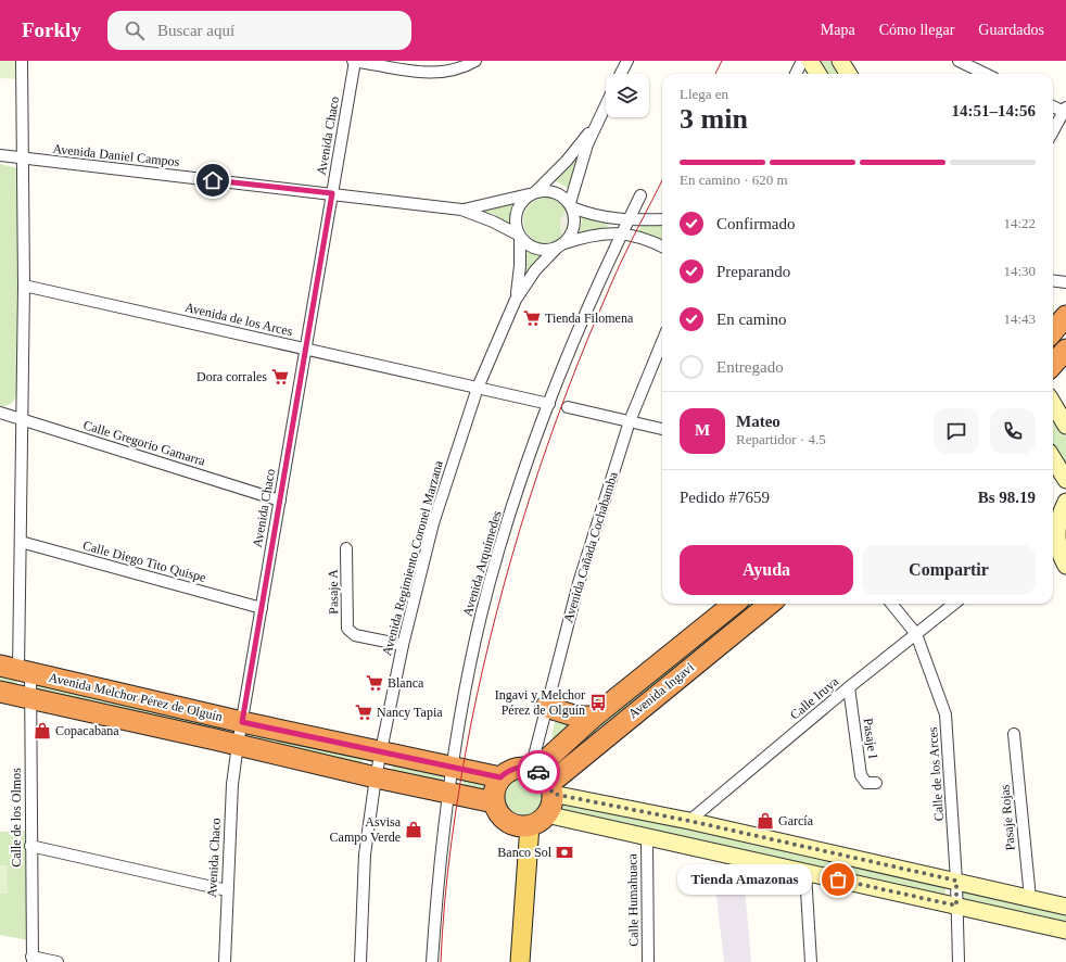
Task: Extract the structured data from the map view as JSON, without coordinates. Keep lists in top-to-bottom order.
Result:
{
  "streets": {
    "highway": ["Avenida Ingavi", "Avenida Melchor Pérez de Olguín"],
    "street": [
      "Avenida Chaco",
      "Avenida Daniel Campos",
      "Avenida de los Arces",
      "Calle Gregorio Gamarra",
      "Avenida Cañada Cochabamba",
      "Avenida Regimiento Coronel Marzana",
      "Calle Diego Tito Quispe",
      "Avenida Arquímedes",
      "Pasaje A",
      "Calle Iruya",
      "Pasaje I",
      "Calle de los Arces",
      "Calle de los Olmos",
      "Pasaje Rojas",
      "Calle Humahuaca"
    ]
  },
  "crossings": [
    ["Avenida Chaco", "Avenida Daniel Campos"],
    ["Avenida Chaco", "Avenida de los Arces"],
    ["Avenida Chaco", "Calle Gregorio Gamarra"],
    ["Avenida Chaco", "Calle Diego Tito Quispe"],
    ["Avenida Chaco", "Avenida Melchor Pérez de Olguín"],
    ["Avenida Daniel Campos", "Avenida Regimiento Coronel Marzana"],
    ["Avenida Daniel Campos", "Calle de los Olmos"],
    ["Avenida de los Arces", "Avenida Regimiento Coronel Marzana"],
    ["Avenida de los Arces", "Avenida Arquímedes"],
    ["Avenida de los Arces", "Calle de los Olmos"],
    ["Calle Gregorio Gamarra", "Calle de los Olmos"],
    ["Avenida Cañada Cochabamba", "Avenida Ingavi"],
    ["Avenida Cañada Cochabamba", "Avenida Melchor Pérez de Olguín"],
    ["Avenida Regimiento Coronel Marzana", "Pasaje A"],
    ["Avenida Regimiento Coronel Marzana", "Avenida Melchor Pérez de Olguín"],
    ["Calle Diego Tito Quispe", "Calle de los Olmos"],
    ["Avenida Arquímedes", "Avenida Melchor Pérez de Olguín"],
    ["Avenida Ingavi", "Avenida Melchor Pérez de Olguín"],
    ["Avenida Melchor Pérez de Olguín", "Calle de los Olmos"],
    ["Calle Iruya", "Pasaje I"],
    ["Calle Iruya", "Calle de los Arces"]
  ],
  "places": {
    "supermarket": [
      "Tienda Filomena",
      "Dora corrales",
      "Blanca",
      "Nancy Tapia"
    ],
    "bus stop": ["Ingavi y Melchor Pérez de Olguín"],
    "shop": ["Copacabana", "García", "Asvisa Campo Verde"],
    "bank": ["Banco Sol"],
    "other": ["Tienda Amazonas"]
  },
  "page": {
    "header": "Forkly",
    "search": "Buscar aquí",
    "nav": ["Mapa", "Cómo llegar", "Guardados"],
    "heading": ["3 min", "Llega en", "14:51–14:56"],
    "panel": [
      "Mateo",
      "Repartidor · 4.5",
      "Pedido #7659",
      "Bs 98.19"
    ],
    "bar": "En camino · 620 m",
    "list": [
      ["Confirmado", "14:22"],
      ["Preparando", "14:30"],
      ["En camino", "14:43"],
      "Entregado"
    ],
    "round": "M",
    "buttons": ["Ayuda", "Compartir"],
    "bubble": "Tienda Amazonas"
  }
}
